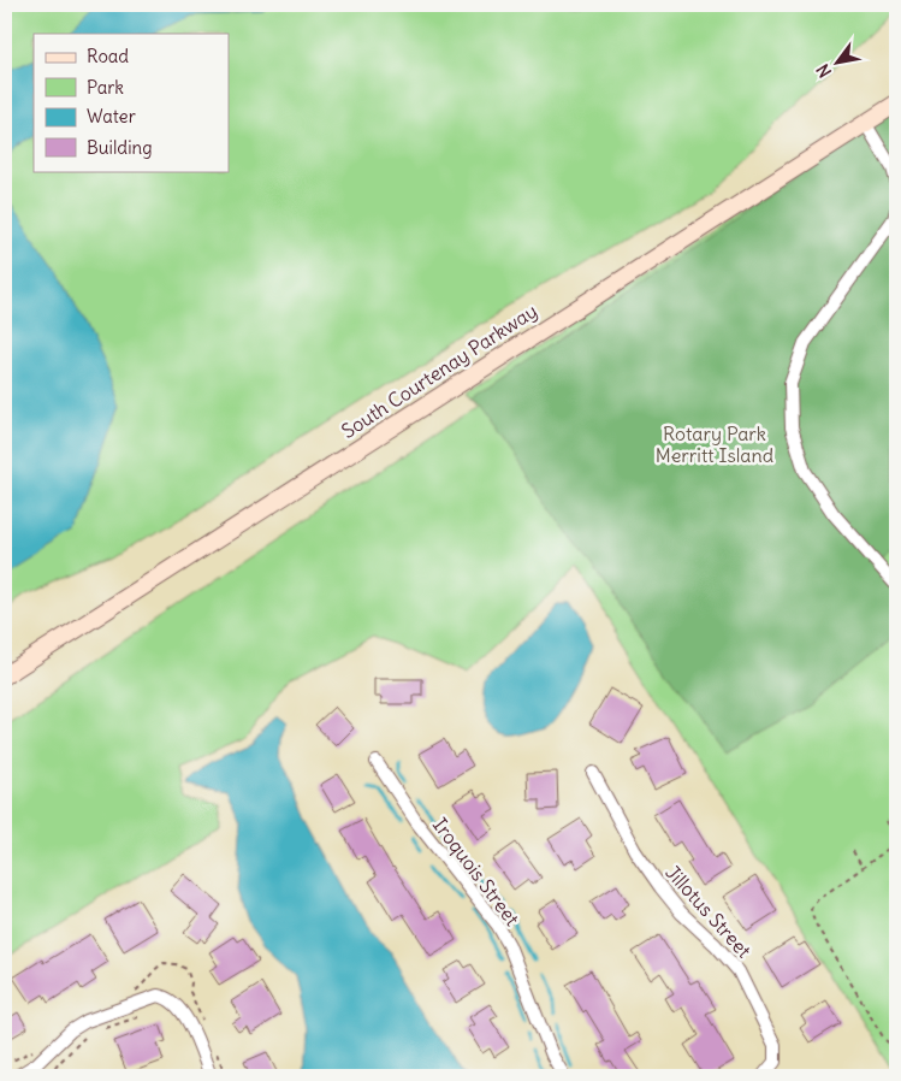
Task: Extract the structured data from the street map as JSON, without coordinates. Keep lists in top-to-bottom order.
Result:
{
  "streets": {
    "main road": ["South Courtenay Parkway"],
    "street": ["Iroquois Street", "Jillotus Street"]
  },
  "parks": ["Rotary Park Merritt Island"],
  "legend": [
    "Road",
    "Park",
    "Water",
    "Building"
  ],
  "north": "bottom left"
}
